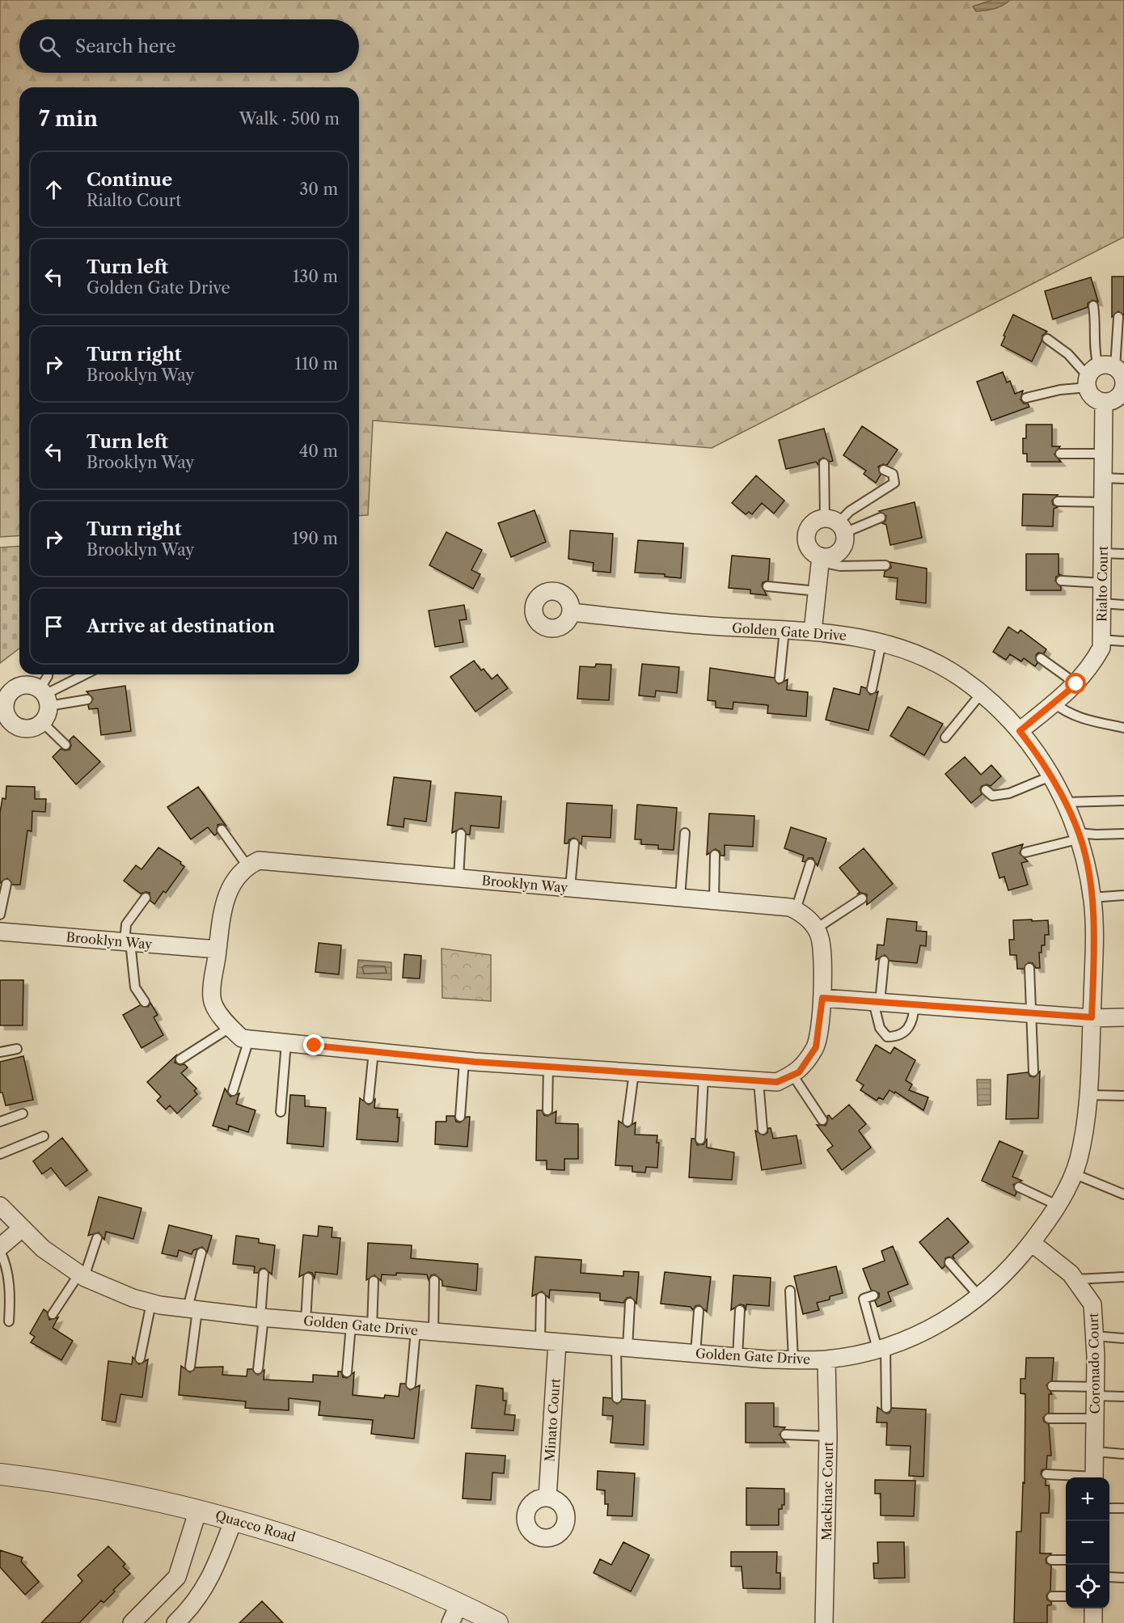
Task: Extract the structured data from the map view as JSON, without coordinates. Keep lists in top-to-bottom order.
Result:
{
  "streets": {
    "street": [
      "Rialto Court",
      "Golden Gate Drive",
      "Brooklyn Way",
      "Coronado Court",
      "Minato Court",
      "Mackinac Court",
      "Quacco Road"
    ]
  },
  "crossings": [
    ["Rialto Court", "Golden Gate Drive"],
    ["Golden Gate Drive", "Coronado Court"],
    ["Golden Gate Drive", "Minato Court"],
    ["Golden Gate Drive", "Mackinac Court"]
  ],
  "page": {
    "search": "Search here",
    "heading": ["7 min", "Walk · 500 m"],
    "list": [
      ["Continue", "Rialto Court", "30 m"],
      ["Turn left", "Golden Gate Drive", "130 m"],
      ["Turn right", "Brooklyn Way", "110 m"],
      ["Turn left", "Brooklyn Way", "40 m"],
      ["Turn right", "Brooklyn Way", "190 m"],
      "Arrive at destination"
    ],
    "map_buttons": ["+", "−"]
  }
}
